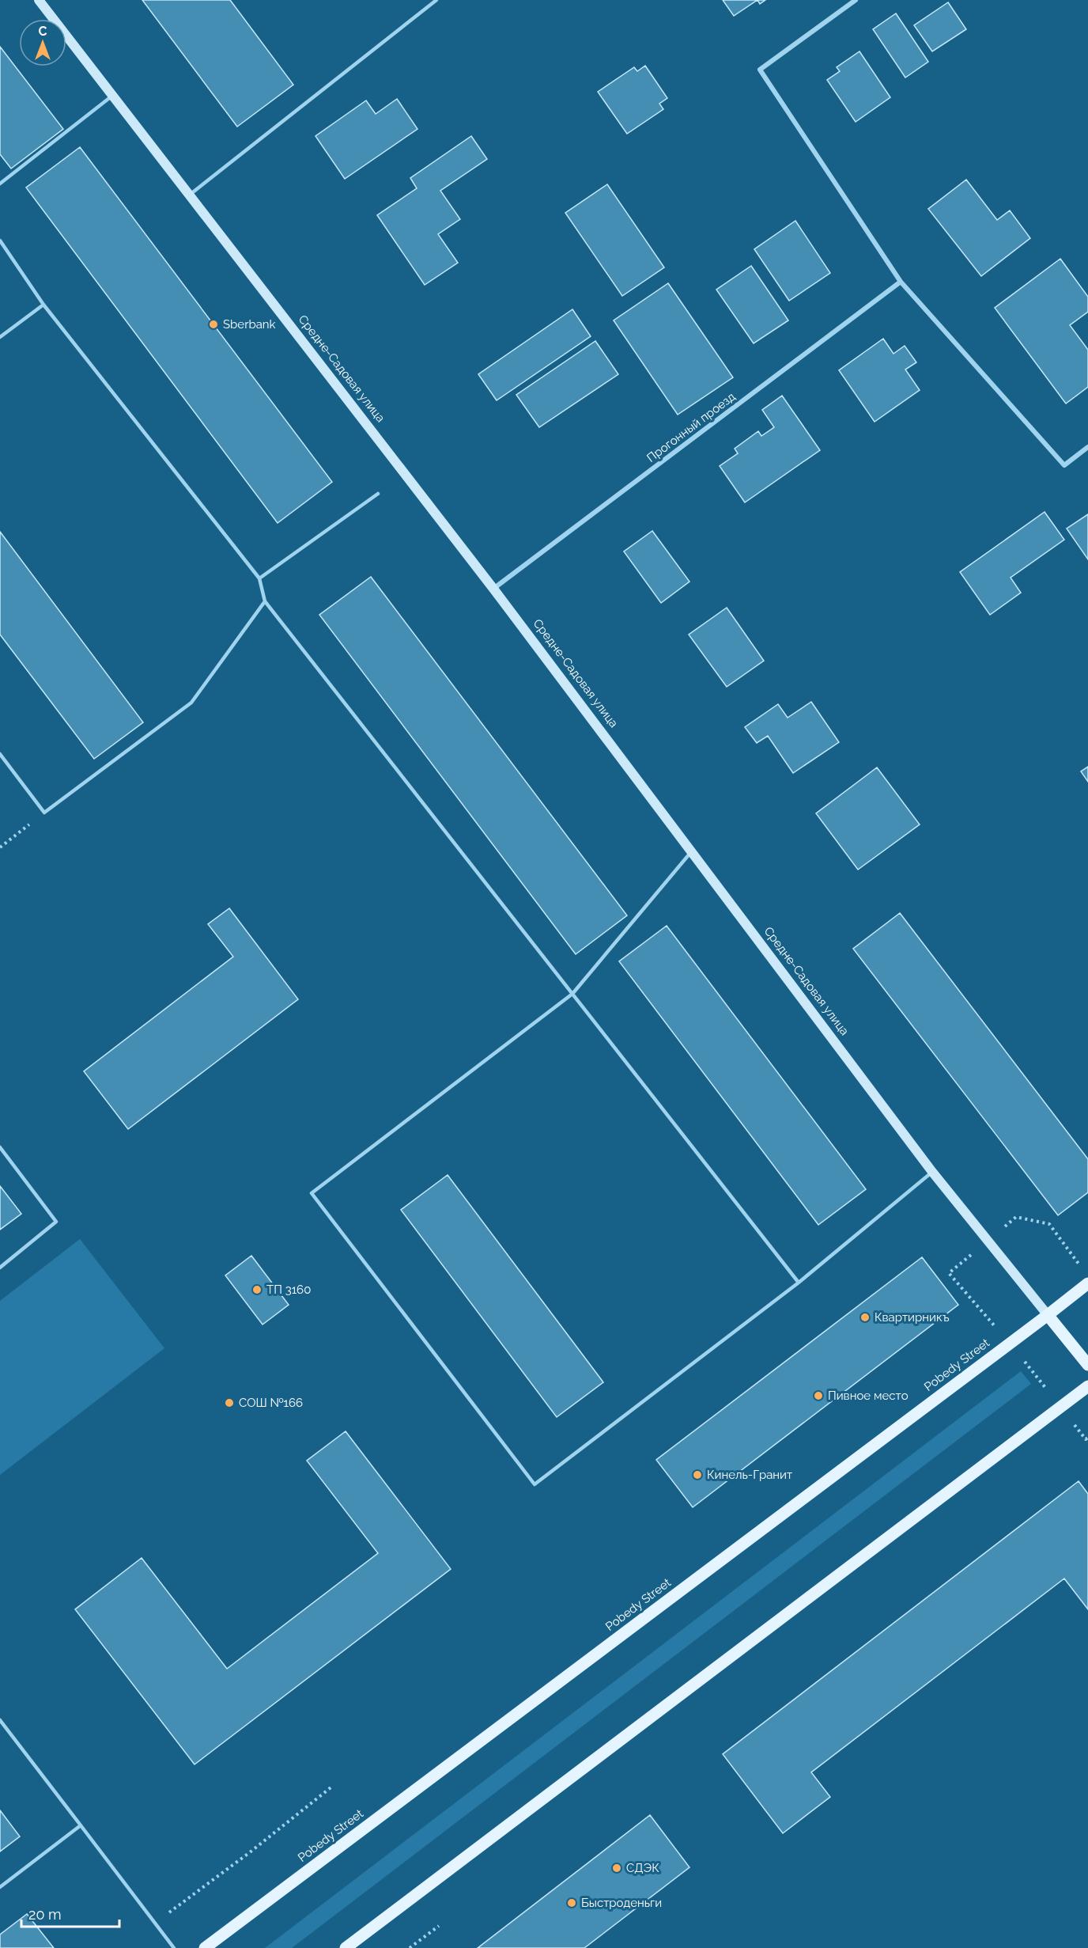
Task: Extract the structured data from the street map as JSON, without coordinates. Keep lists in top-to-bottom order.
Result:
{
  "streets": {
    "main road": ["Средне-Садовая улица", "Pobedy Street"],
    "street": ["Прогонный проезд"]
  },
  "crossings": [
    ["Средне-Садовая улица", "Прогонный проезд"],
    ["Средне-Садовая улица", "Pobedy Street"]
  ],
  "places": [
    "Sberbank",
    "ТП 3160",
    "Квартирникъ",
    "Пивное место",
    "СОШ №166",
    "Кинель-Гранит",
    "СДЭК",
    "Быстроденьги"
  ],
  "scale_bar": "20 m",
  "north": "top"
}
